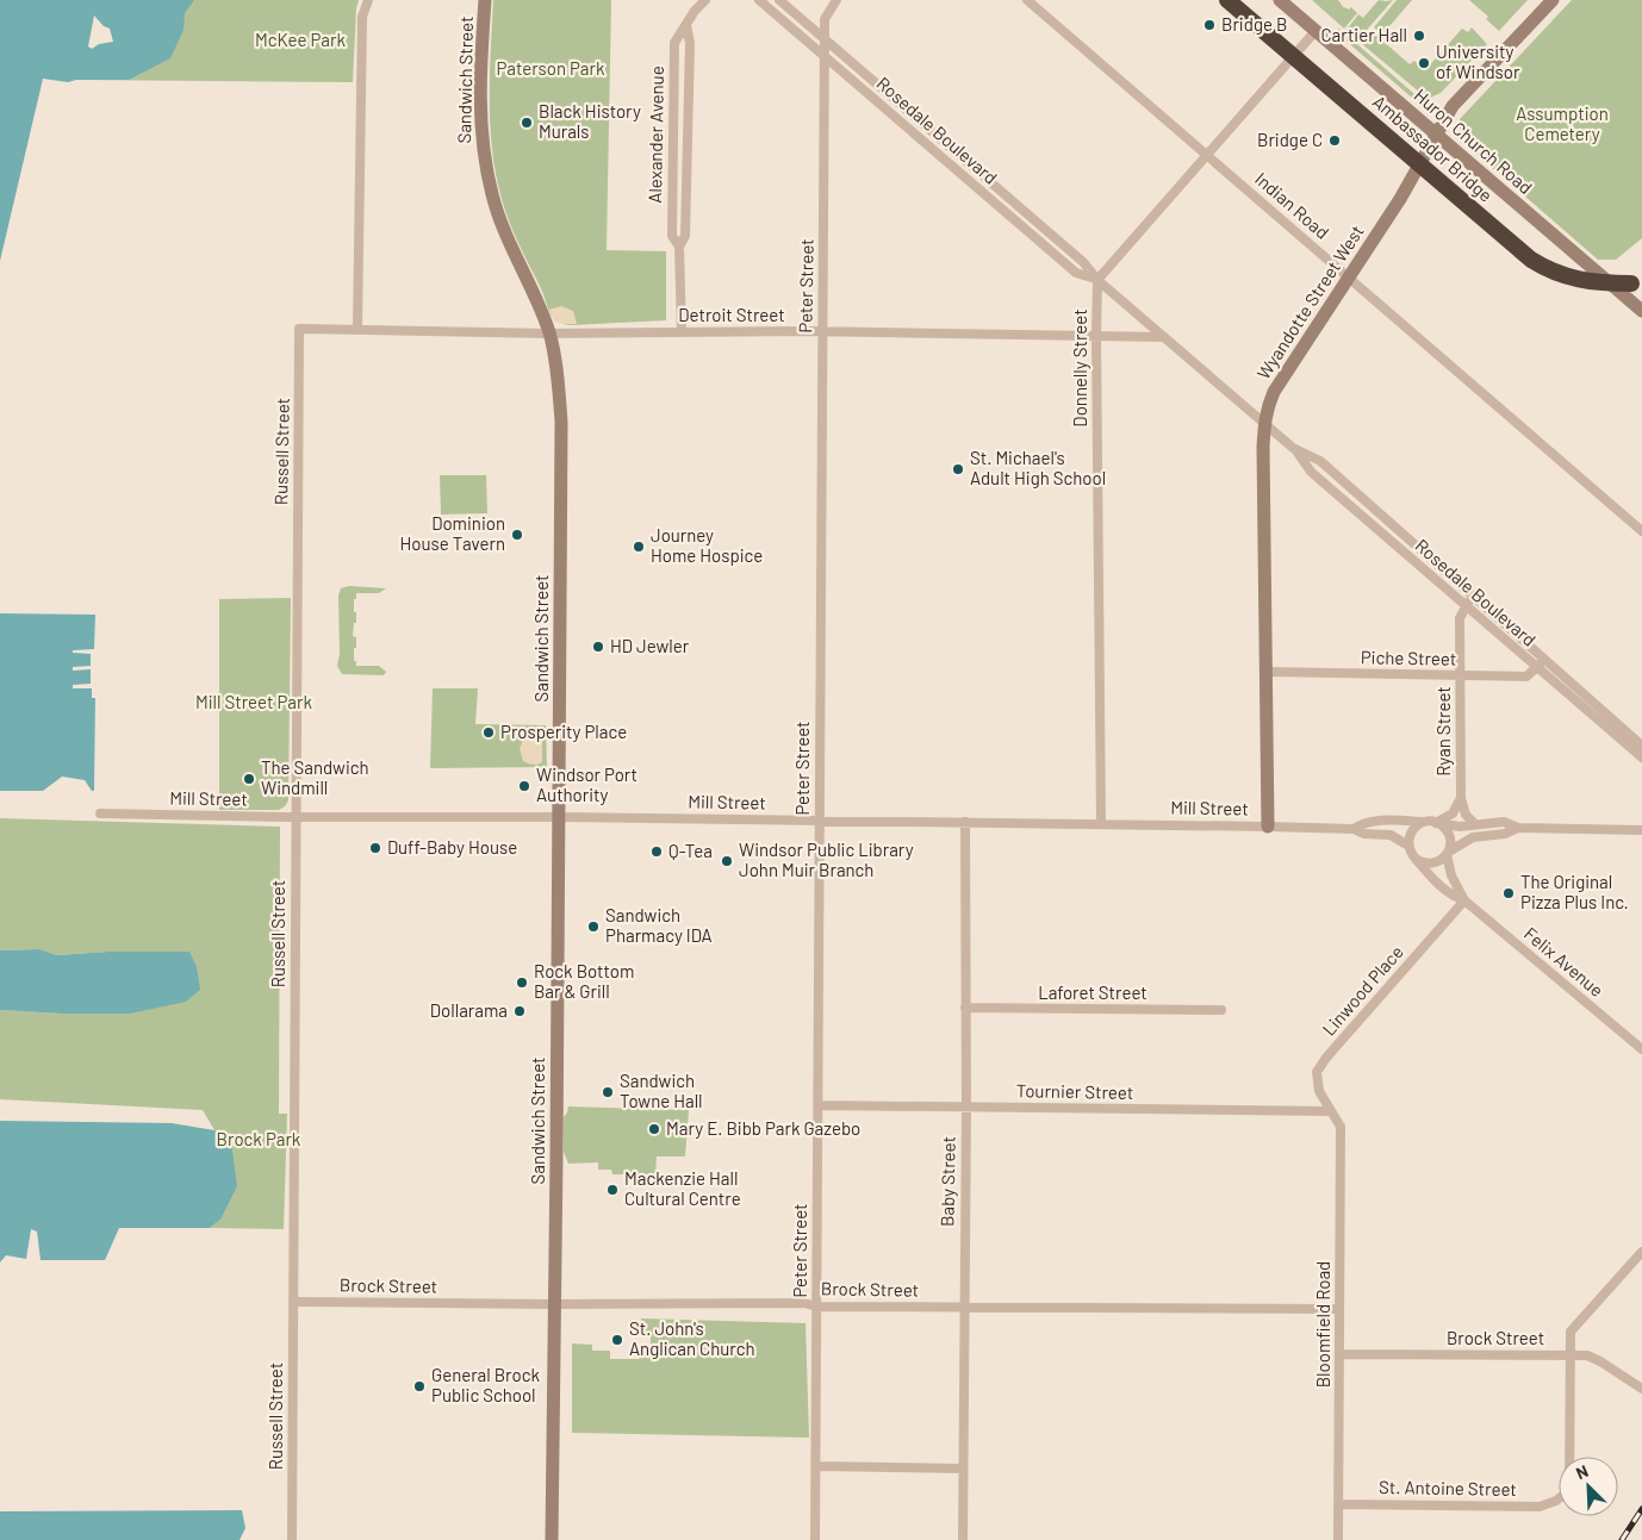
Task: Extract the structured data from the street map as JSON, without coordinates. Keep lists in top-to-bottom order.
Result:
{
  "streets": {
    "highway": ["Ambassador Bridge"],
    "main road": ["Sandwich Street", "Huron Church Road", "Wyandotte Street West"],
    "street": [
      "Rosedale Boulevard",
      "Alexander Avenue",
      "Indian Road",
      "Peter Street",
      "Detroit Street",
      "Donnelly Street",
      "Russell Street",
      "Piche Street",
      "Ryan Street",
      "Mill Street",
      "Felix Avenue",
      "Linwood Place",
      "Laforet Street",
      "Tournier Street",
      "Baby Street",
      "Brock Street",
      "Bloomfield Road",
      "St. Antoine Street"
    ]
  },
  "crossings": [
    ["Sandwich Street", "Detroit Street"],
    ["Sandwich Street", "Mill Street"],
    ["Sandwich Street", "Brock Street"],
    ["Rosedale Boulevard", "Peter Street"],
    ["Rosedale Boulevard", "Wyandotte Street West"],
    ["Rosedale Boulevard", "Detroit Street"],
    ["Rosedale Boulevard", "Donnelly Street"],
    ["Rosedale Boulevard", "Piche Street"],
    ["Rosedale Boulevard", "Ryan Street"],
    ["Alexander Avenue", "Detroit Street"],
    ["Huron Church Road", "Wyandotte Street West"],
    ["Indian Road", "Wyandotte Street West"],
    ["Peter Street", "Detroit Street"],
    ["Peter Street", "Mill Street"],
    ["Peter Street", "Tournier Street"],
    ["Peter Street", "Brock Street"],
    ["Wyandotte Street West", "Piche Street"],
    ["Wyandotte Street West", "Mill Street"],
    ["Detroit Street", "Donnelly Street"],
    ["Detroit Street", "Russell Street"],
    ["Donnelly Street", "Mill Street"],
    ["Russell Street", "Mill Street"],
    ["Russell Street", "Brock Street"],
    ["Piche Street", "Ryan Street"],
    ["Ryan Street", "Mill Street"],
    ["Ryan Street", "Felix Avenue"],
    ["Mill Street", "Felix Avenue"],
    ["Mill Street", "Baby Street"],
    ["Felix Avenue", "Linwood Place"],
    ["Linwood Place", "Tournier Street"],
    ["Linwood Place", "Bloomfield Road"],
    ["Laforet Street", "Baby Street"],
    ["Tournier Street", "Baby Street"],
    ["Tournier Street", "Bloomfield Road"],
    ["Baby Street", "Brock Street"],
    ["Brock Street", "Bloomfield Road"],
    ["Brock Street", "St. Antoine Street"],
    ["Bloomfield Road", "St. Antoine Street"]
  ],
  "parks": [
    "McKee Park",
    "Paterson Park",
    "Assumption Cemetery",
    "Mill Street Park",
    "Brock Park"
  ],
  "places": [
    "Bridge B",
    "Cartier Hall",
    "University of Windsor",
    "Black History Murals",
    "Bridge C",
    "St. Michael's Adult High School",
    "Dominion House Tavern",
    "Journey Home Hospice",
    "HD Jewler",
    "Prosperity Place",
    "The Sandwich Windmill",
    "Windsor Port Authority",
    "Duff-Baby House",
    "Q-Tea",
    "Windsor Public Library John Muir Branch",
    "The Original Pizza Plus Inc.",
    "Sandwich Pharmacy IDA",
    "Rock Bottom Bar & Grill",
    "Dollarama",
    "Sandwich Towne Hall",
    "Mary E. Bibb Park Gazebo",
    "Mackenzie Hall Cultural Centre",
    "St. John's Anglican Church",
    "General Brock Public School"
  ],
  "north": "top left"
}
